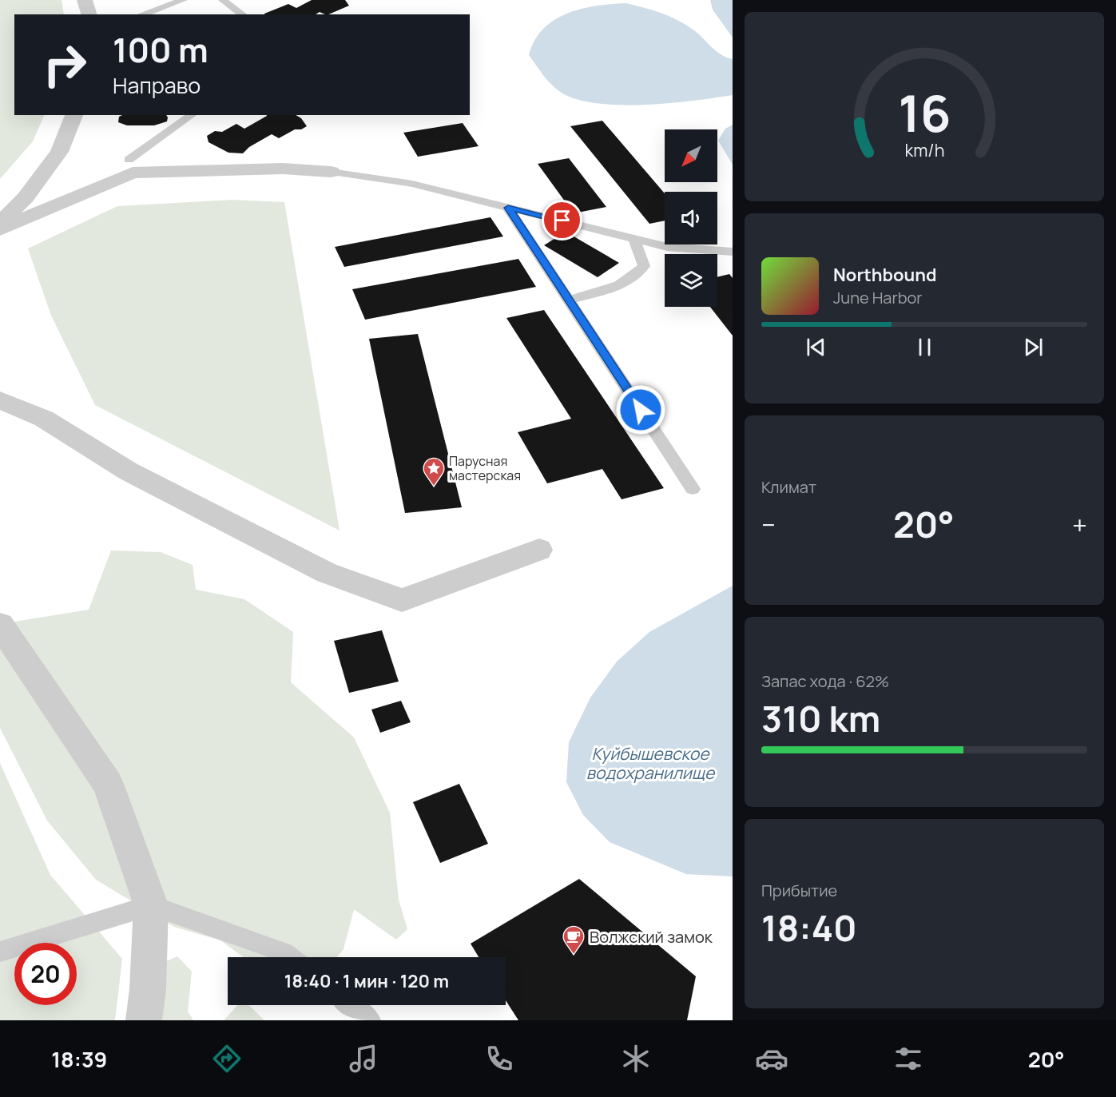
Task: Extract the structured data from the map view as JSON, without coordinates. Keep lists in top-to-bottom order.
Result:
{
  "water": ["Куйбышевское водохранилище"],
  "places": {
    "place": ["Парусная мастерская"],
    "cafe": ["Волжский замок"]
  },
  "north": "bottom left",
  "page": {
    "turn": ["100 m", "Направо"],
    "song": ["Northbound", "June Harbor"],
    "tile": [
      "Климат",
      ["Запас хода · 62%", "310 km"],
      ["Прибытие", "18:40"]
    ],
    "heat": ["−", "20°", "+"],
    "limit": "20",
    "trip": "18:40 · 1 мин · 120 m",
    "tabs": ["18:39", "20°"],
    "gauge": ["16", "km/h"]
  }
}
